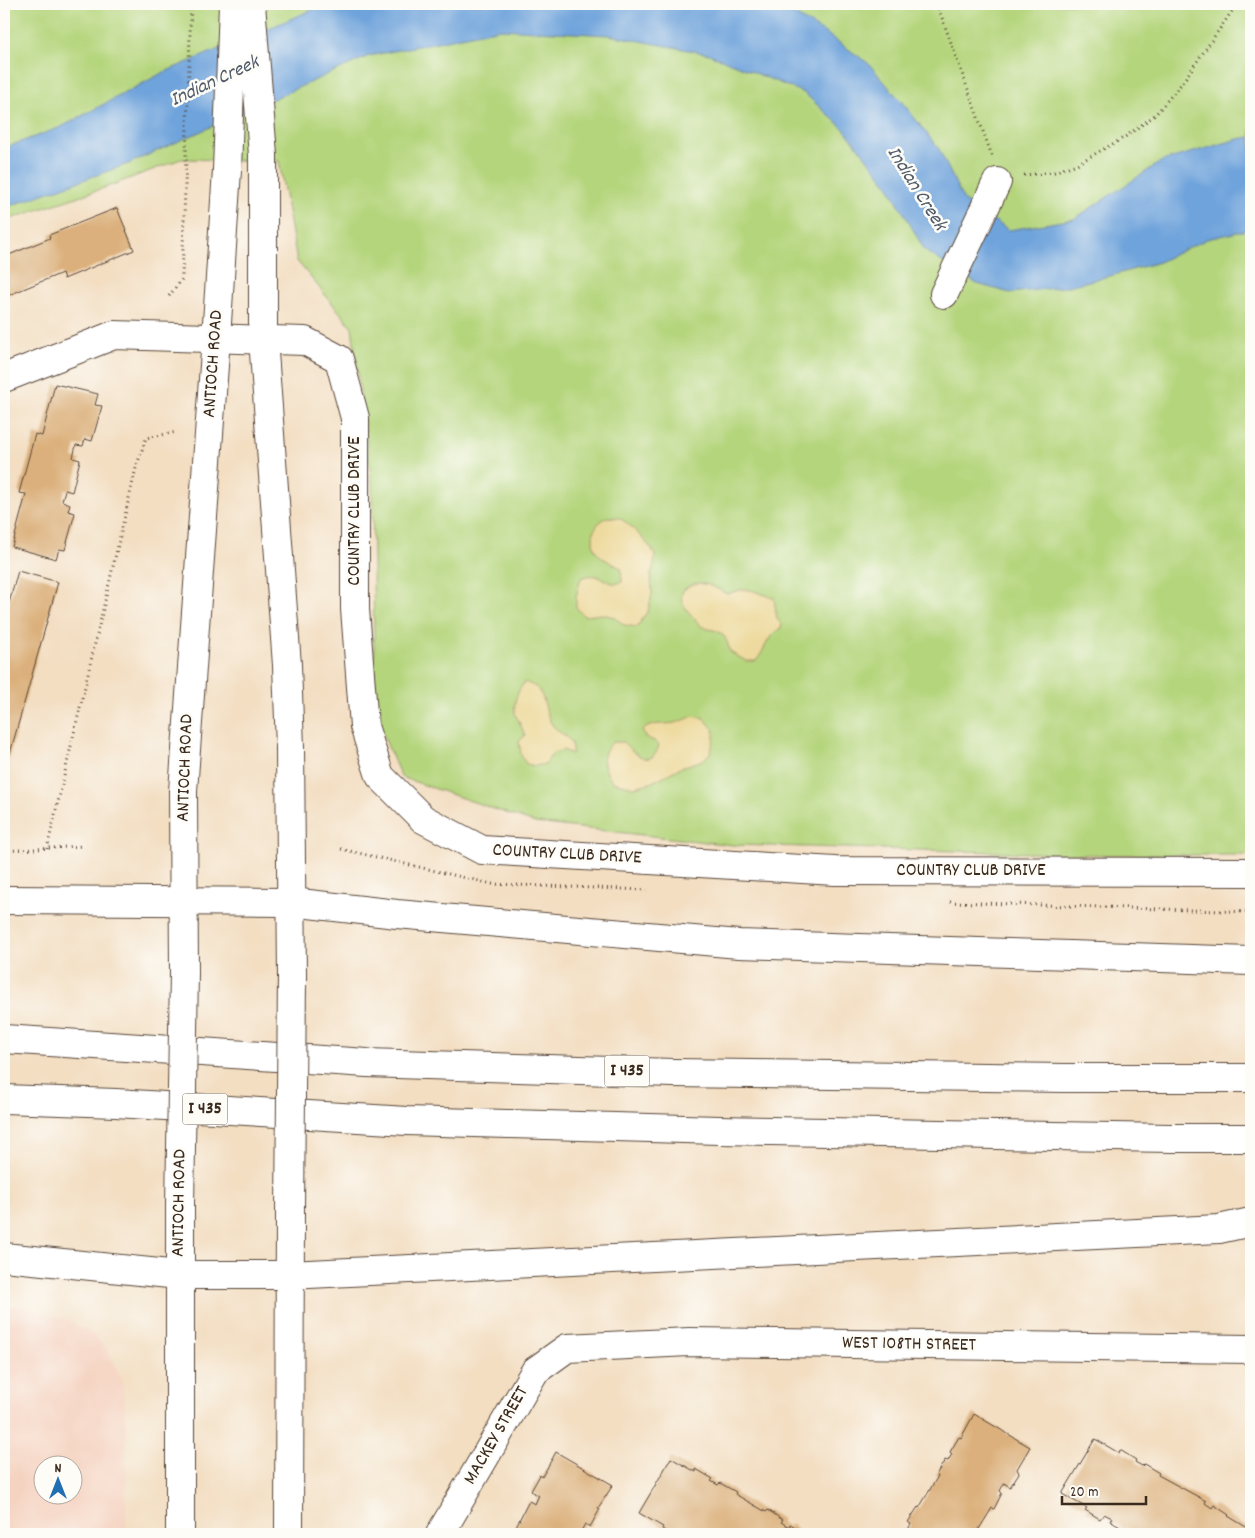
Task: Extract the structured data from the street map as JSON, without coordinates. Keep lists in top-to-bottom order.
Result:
{
  "streets": {
    "main road": [
      "ANTIOCH ROAD",
      "COUNTRY CLUB DRIVE",
      "I 435",
      "WEST 108TH STREET",
      "MACKEY STREET"
    ]
  },
  "crossings": [
    ["ANTIOCH ROAD", "COUNTRY CLUB DRIVE"],
    ["WEST 108TH STREET", "MACKEY STREET"]
  ],
  "water": ["Indian Creek"],
  "scale_bar": "20 m",
  "north": "top"
}
